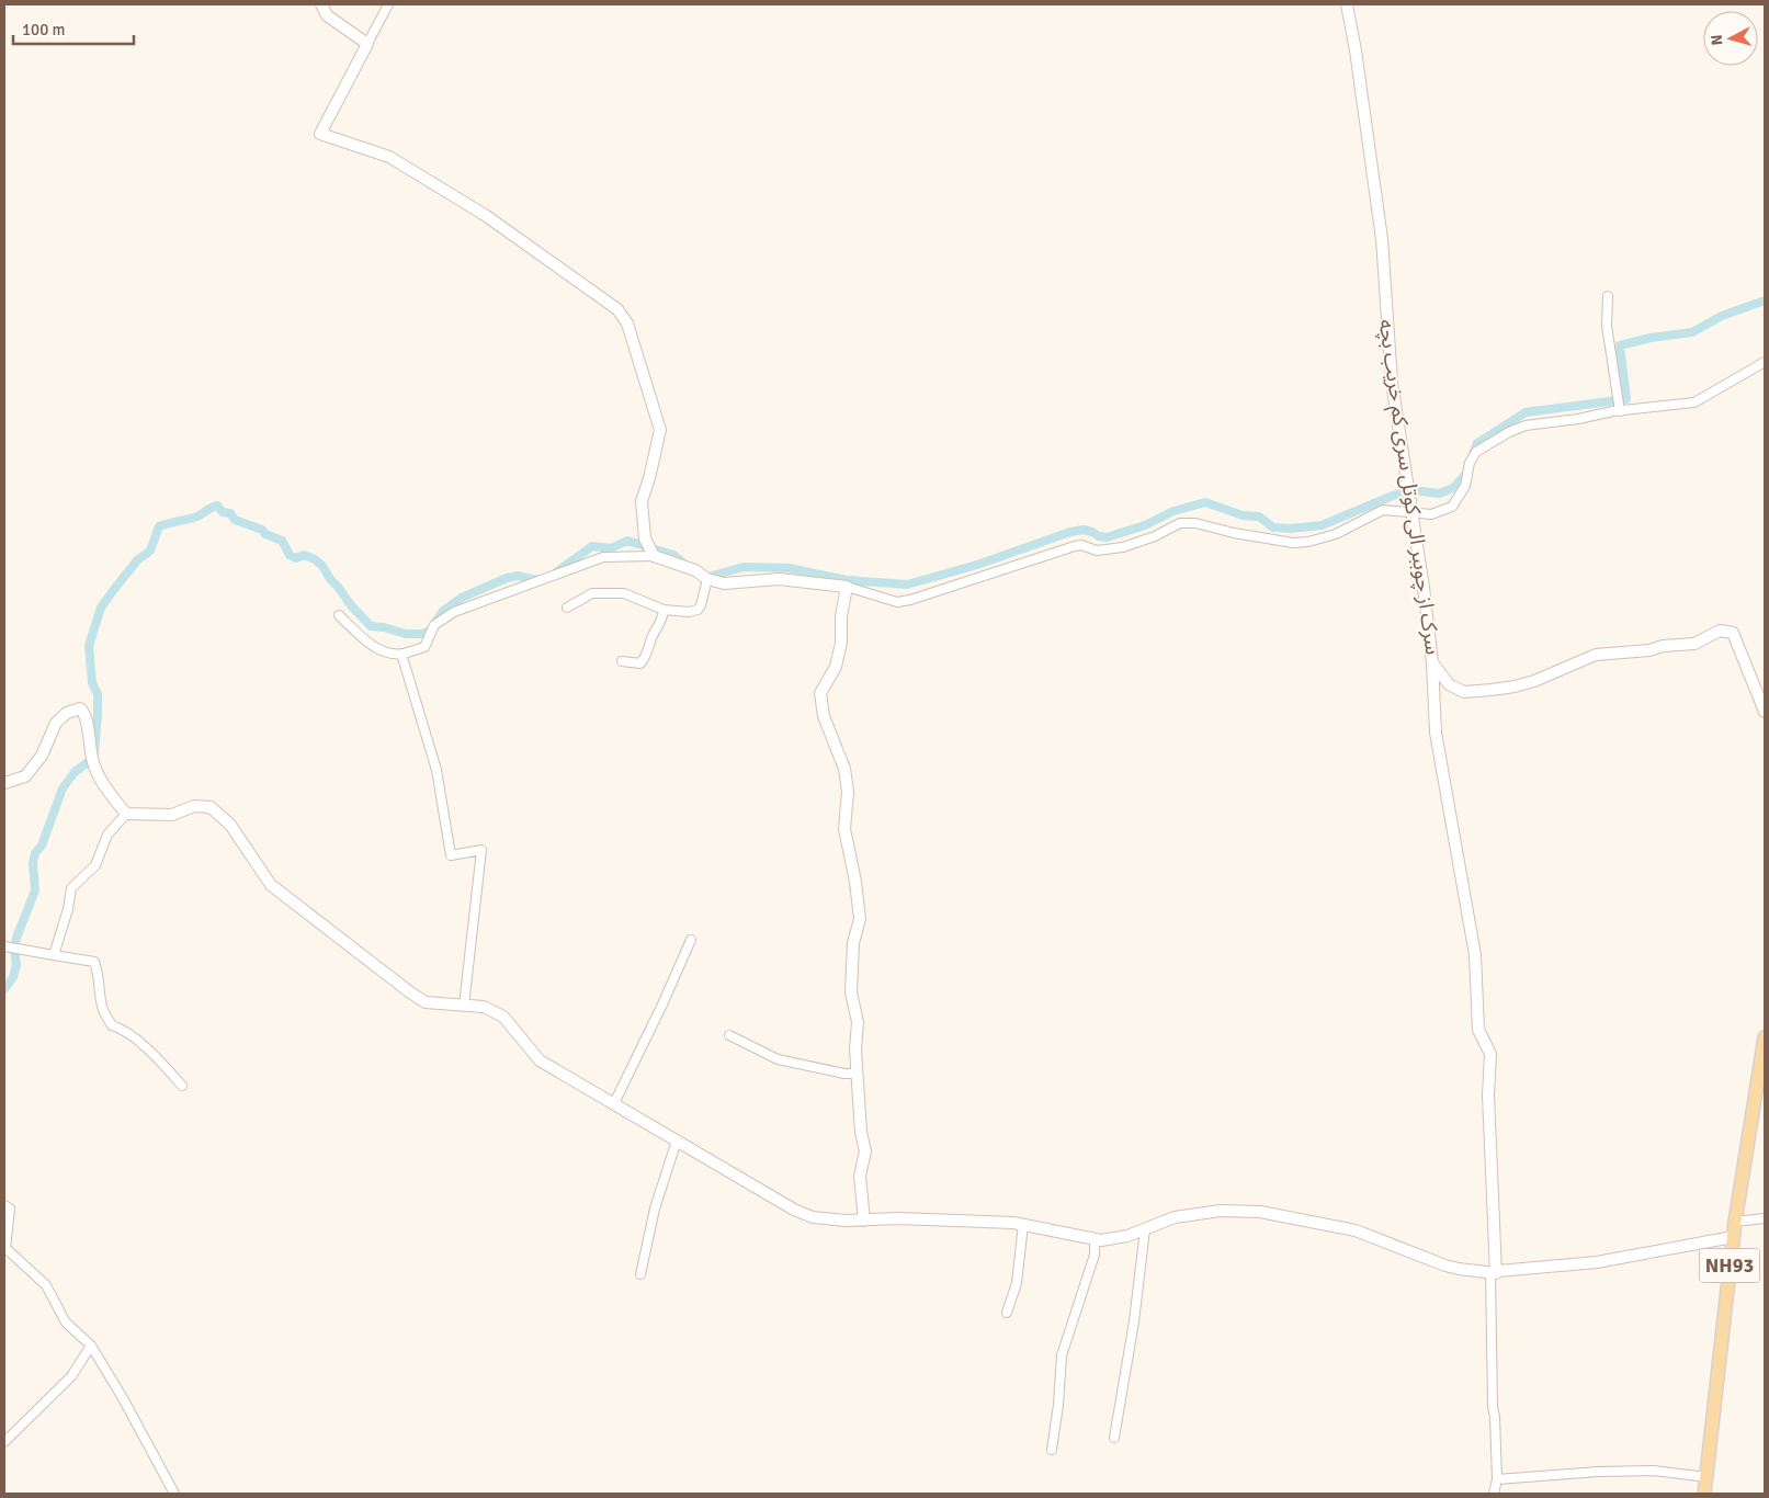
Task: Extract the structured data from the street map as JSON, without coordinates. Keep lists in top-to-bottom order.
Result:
{
  "streets": {
    "main road": ["NH93"],
    "street": ["سرک از چوببر الی کوتل سری کم خریب بچه"]
  },
  "scale_bar": "100 m",
  "north": "left"
}
